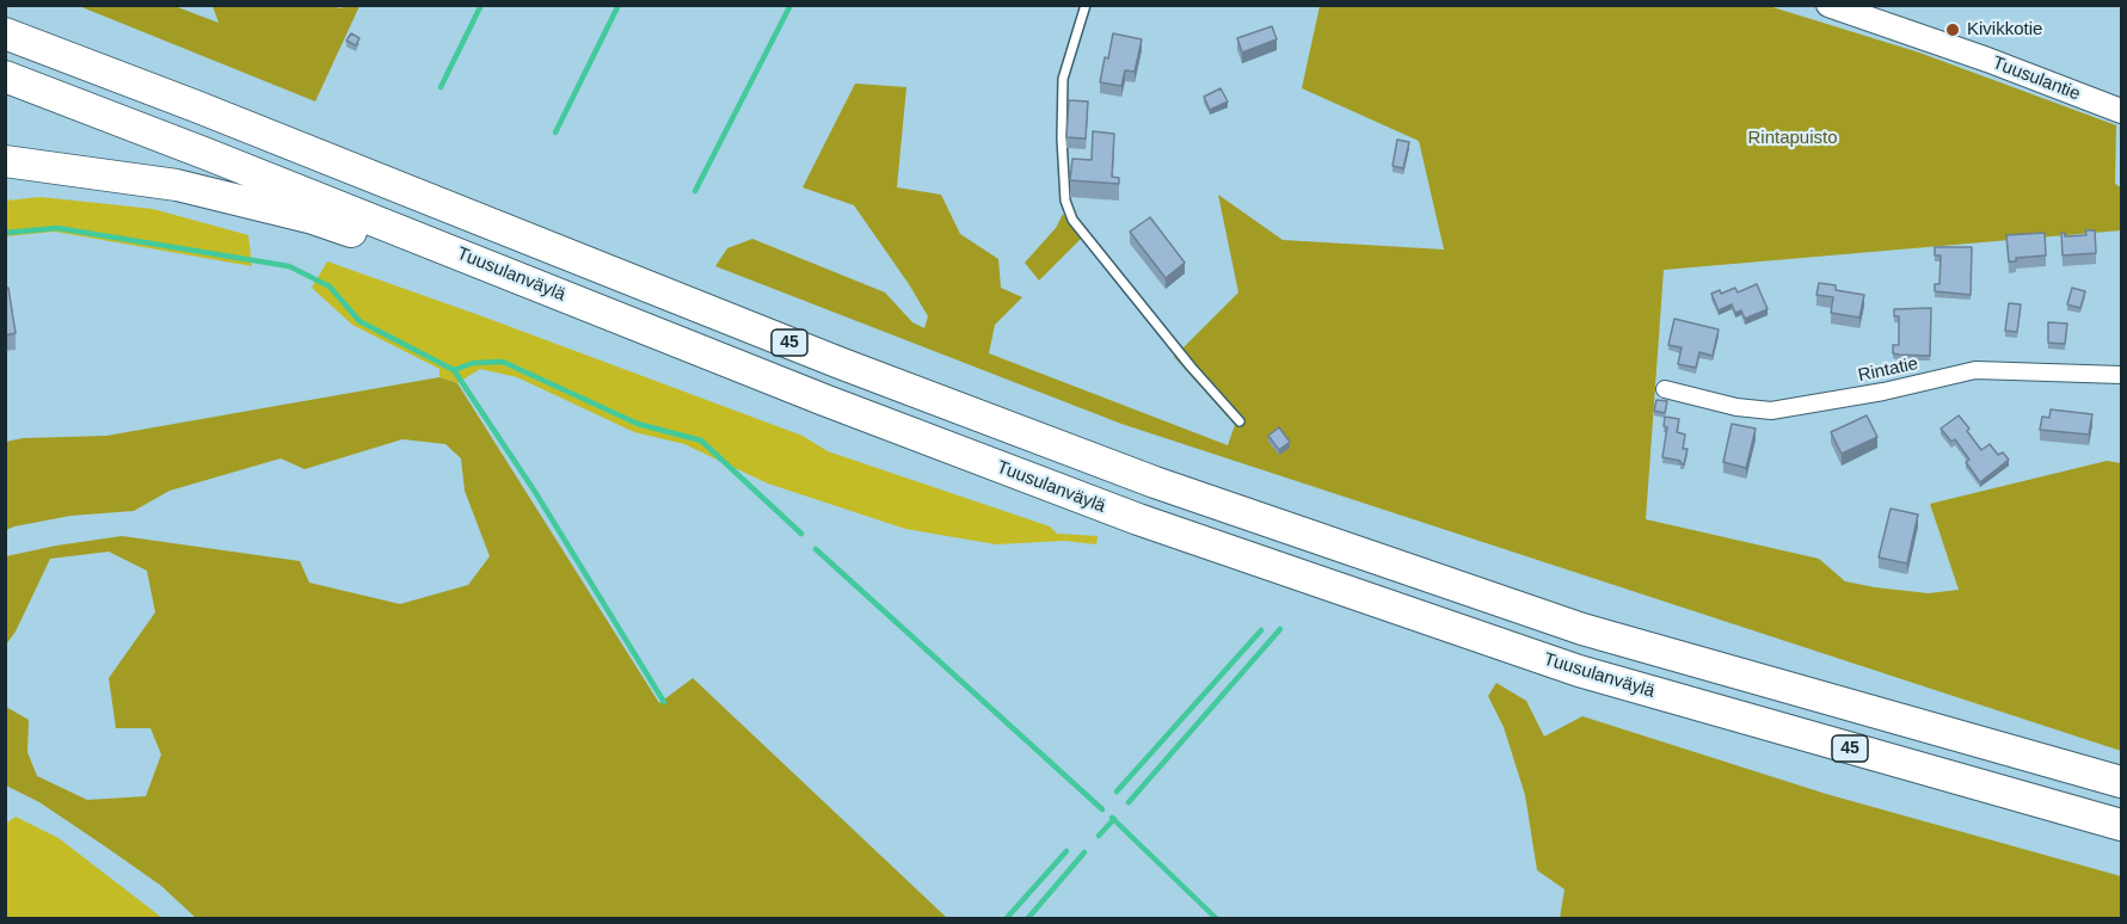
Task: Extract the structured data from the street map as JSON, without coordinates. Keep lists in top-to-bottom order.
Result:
{
  "streets": {
    "highway": ["Tuusulanväylä", "45"],
    "main road": ["Tuusulantie"],
    "street": ["Rintatie"]
  },
  "parks": ["Rintapuisto"],
  "places": ["Kivikkotie"]
}
